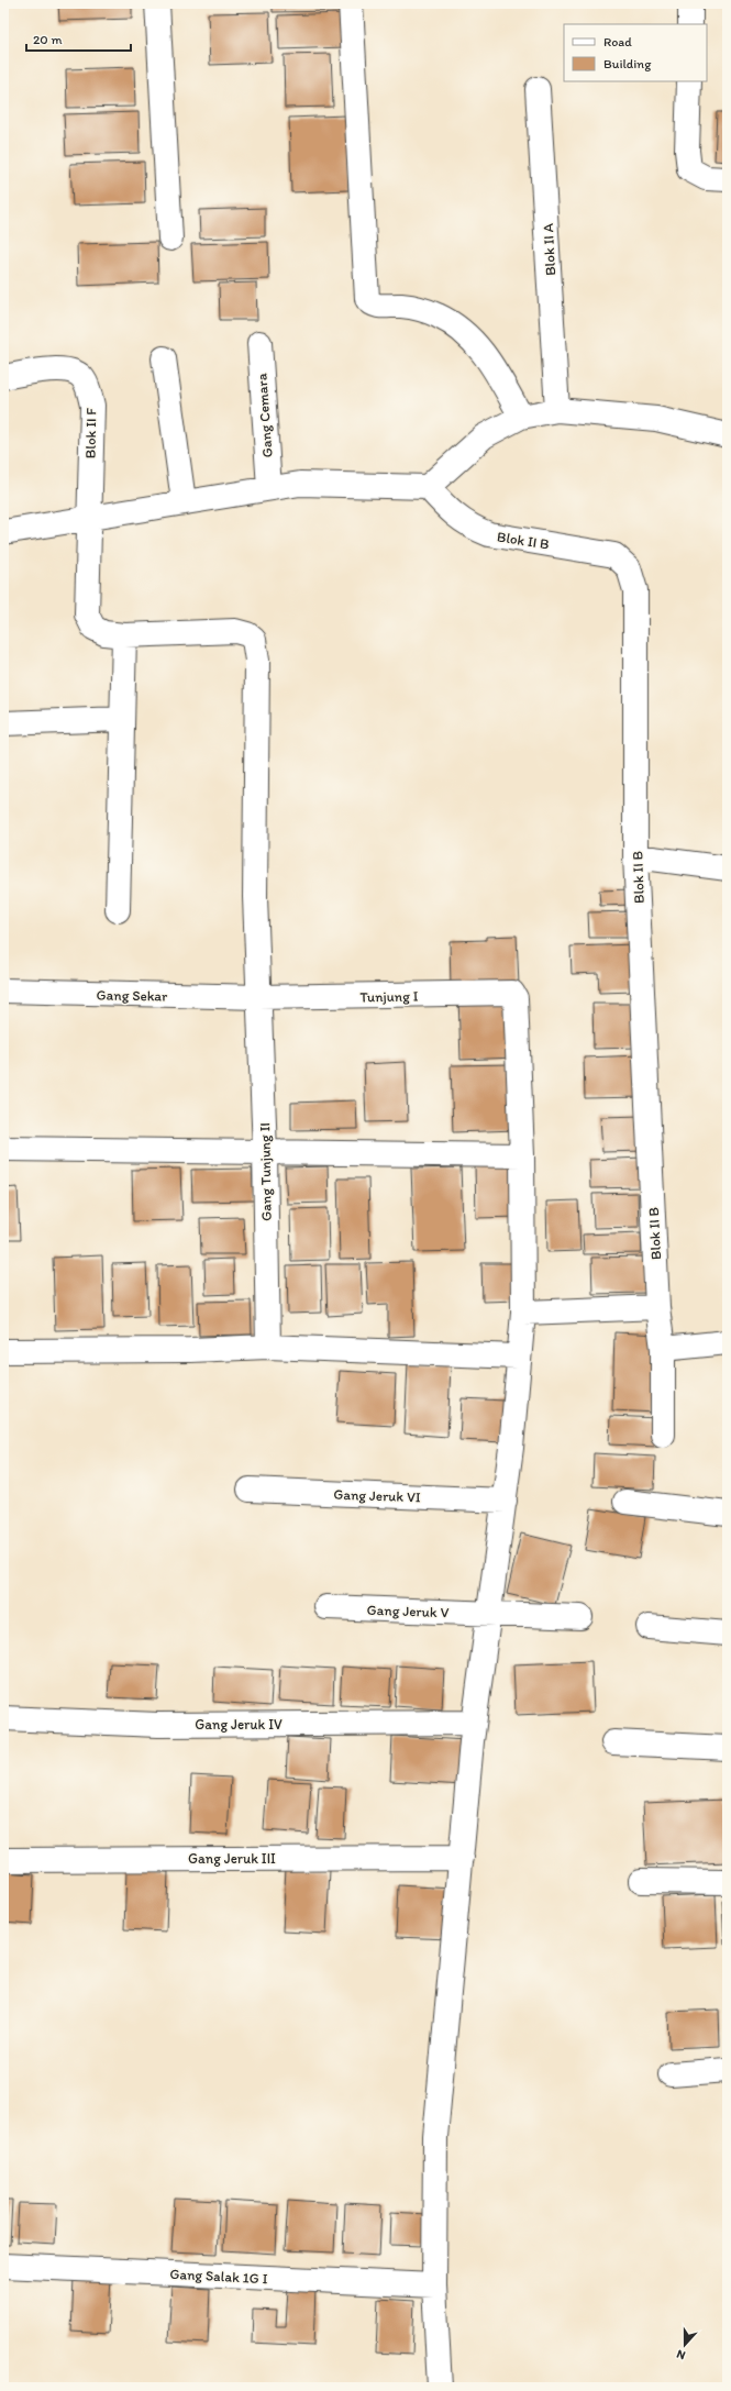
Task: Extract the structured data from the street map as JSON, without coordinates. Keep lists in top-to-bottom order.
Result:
{
  "streets": {
    "street": [
      "Blok II A",
      "Gang Cemara",
      "Blok II F",
      "Blok II B",
      "Gang Sekar",
      "Tunjung I",
      "Gang Tunjung II",
      "Gang Jeruk VI",
      "Gang Jeruk V",
      "Gang Jeruk IV",
      "Gang Jeruk III",
      "Gang Salak 1G I"
    ]
  },
  "crossings": [
    ["Blok II F", "Gang Tunjung II"],
    ["Gang Sekar", "Tunjung I"],
    ["Gang Sekar", "Gang Tunjung II"],
    ["Tunjung I", "Gang Tunjung II"]
  ],
  "legend": ["Road", "Building"],
  "scale_bar": "20 m",
  "north": "bottom"
}
